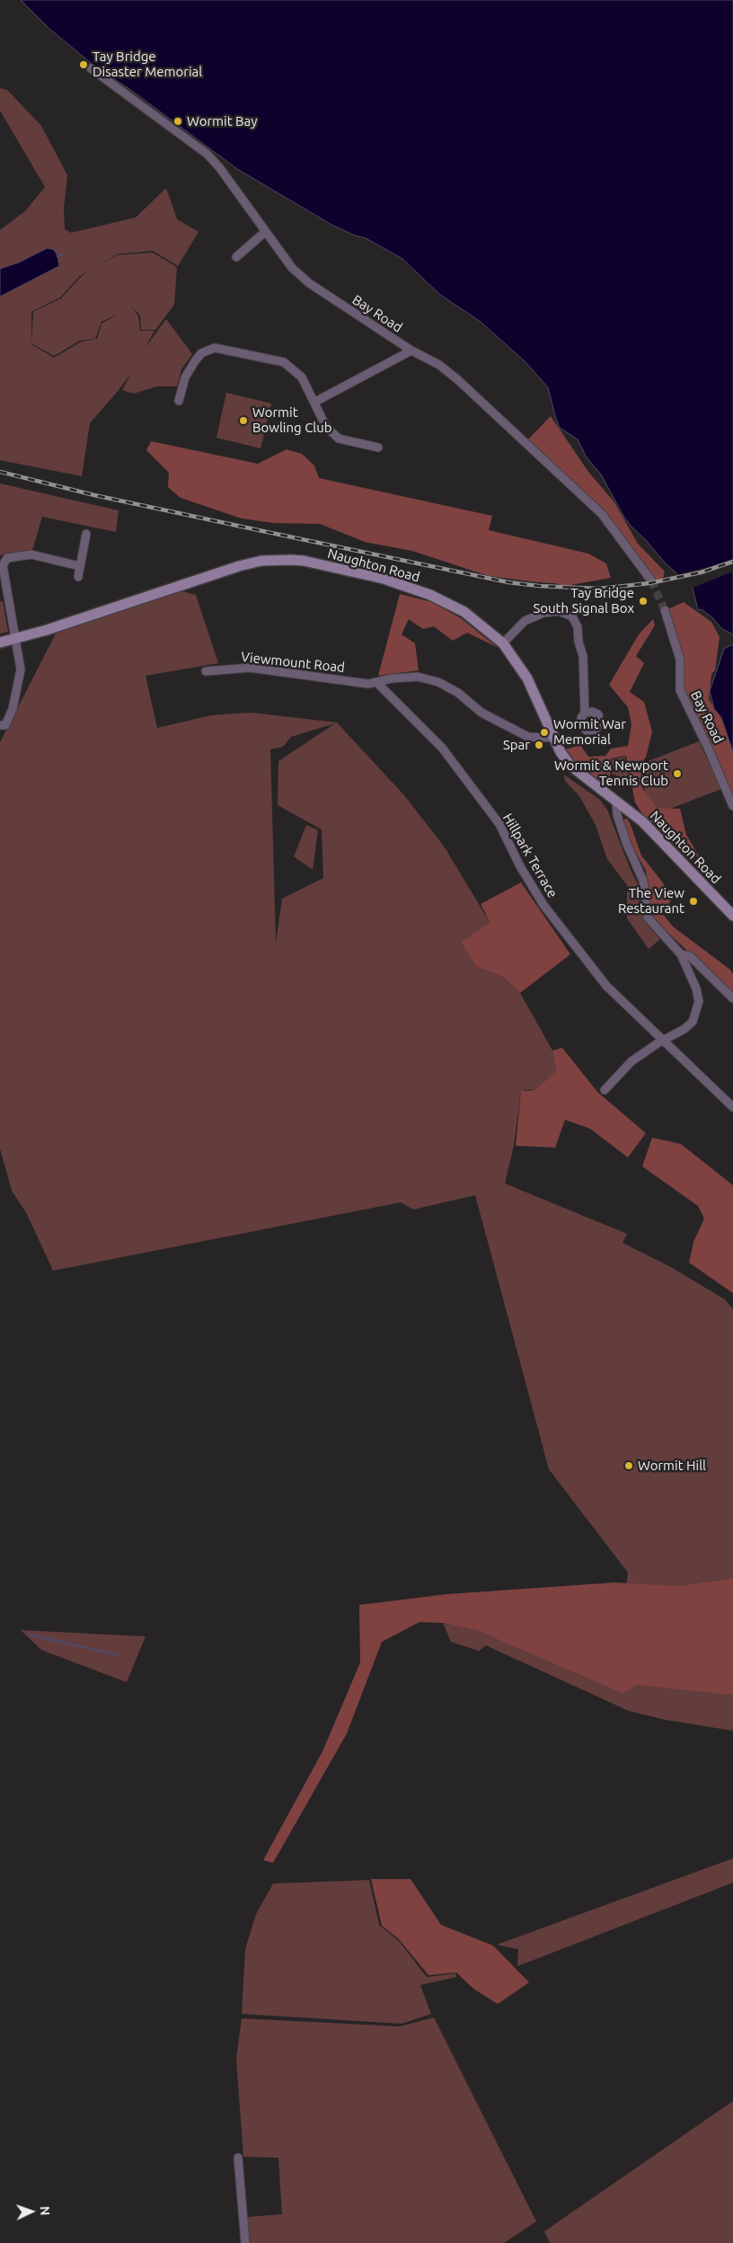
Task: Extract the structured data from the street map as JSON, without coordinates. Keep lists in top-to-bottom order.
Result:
{
  "streets": {
    "main road": ["Naughton Road"],
    "street": ["Bay Road", "Viewmount Road", "Hillpark Terrace"]
  },
  "crossings": [
    ["Naughton Road", "Viewmount Road"],
    ["Viewmount Road", "Hillpark Terrace"]
  ],
  "places": [
    "Tay Bridge Disaster Memorial",
    "Wormit Bay",
    "Wormit Bowling Club",
    "Tay Bridge South Signal Box",
    "Wormit War Memorial",
    "Spar",
    "Wormit & Newport Tennis Club",
    "The View Restaurant",
    "Wormit Hill"
  ],
  "north": "right"
}
